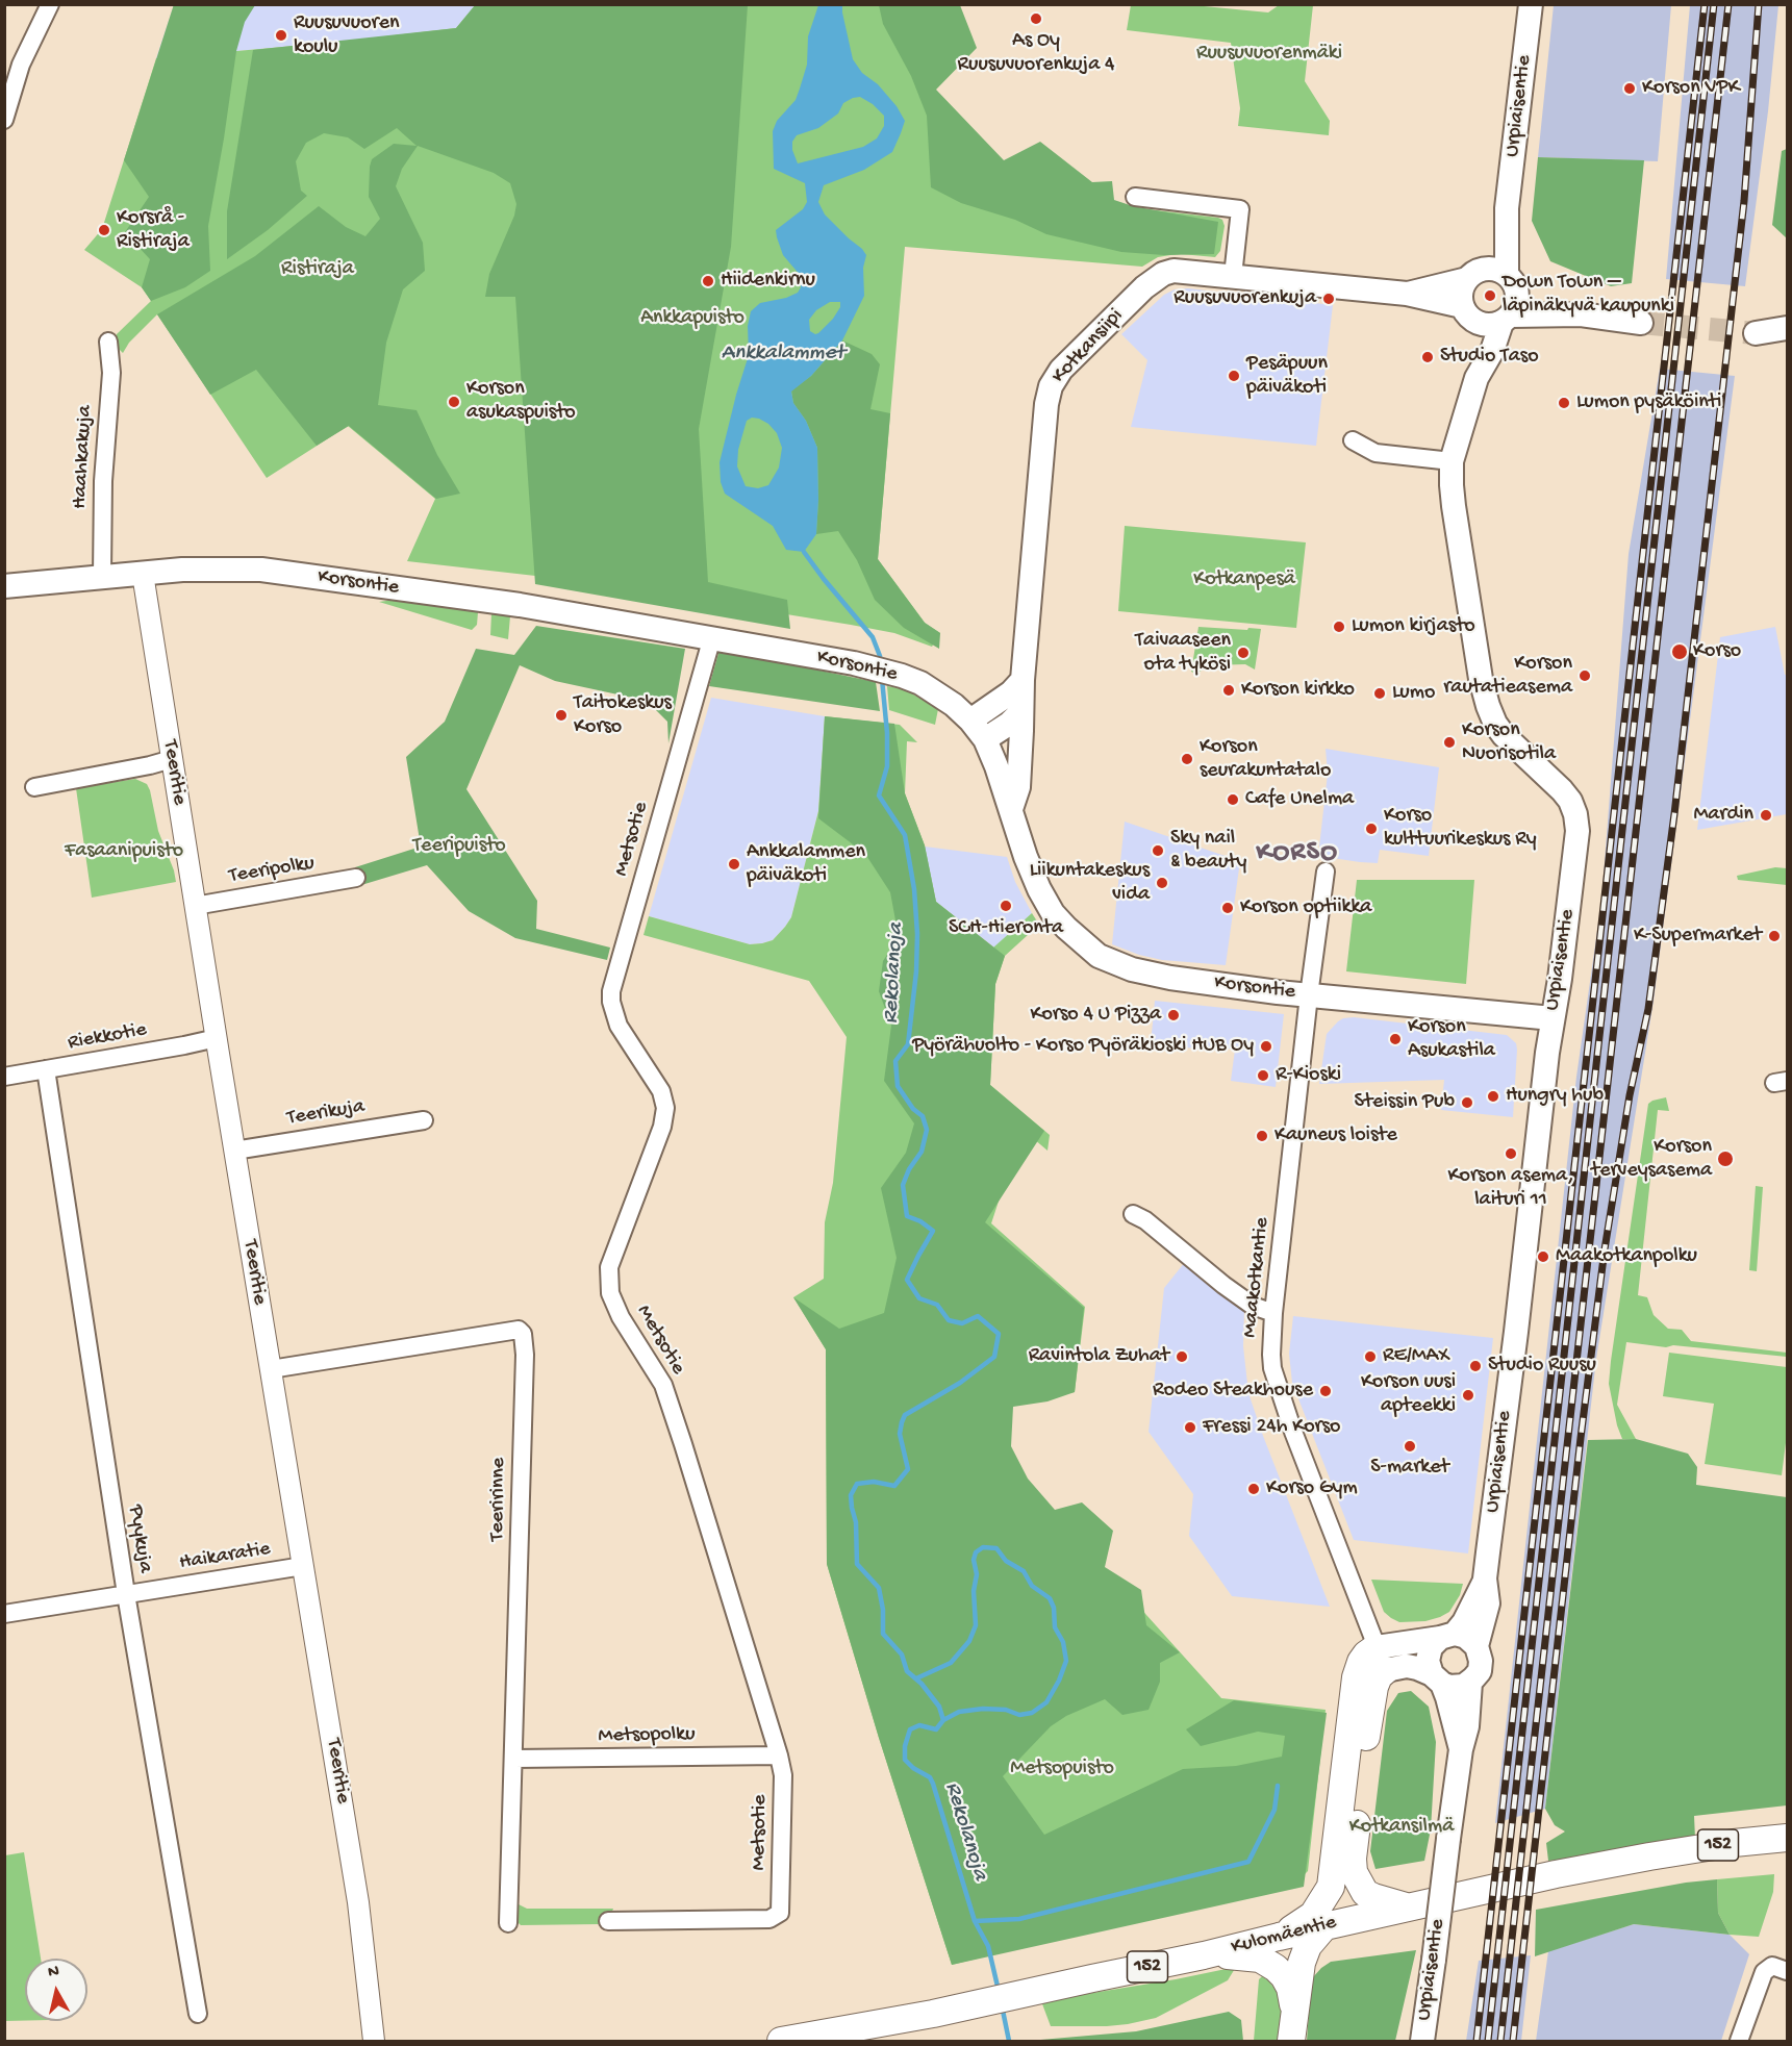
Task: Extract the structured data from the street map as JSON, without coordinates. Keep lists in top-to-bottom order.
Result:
{
  "streets": {
    "main road": [
      "Urpiaisentie",
      "Kotkansiipi",
      "Korsontie",
      "152",
      "Kulomäentie"
    ],
    "street": [
      "Haahkakuja",
      "Teeritie",
      "Metsotie",
      "Teeripolku",
      "Riekkotie",
      "Teerikuja",
      "Maakotkantie",
      "Teeririnne",
      "Pyykuja",
      "Haikaratie",
      "Metsopolku"
    ]
  },
  "crossings": [
    ["Urpiaisentie", "Kotkansiipi"],
    ["Urpiaisentie", "Korsontie"],
    ["Kotkansiipi", "Korsontie"],
    ["Haahkakuja", "Korsontie"],
    ["Korsontie", "Teeritie"],
    ["Korsontie", "Metsotie"],
    ["Korsontie", "Maakotkantie"],
    ["Teeritie", "Teeripolku"],
    ["Teeritie", "Riekkotie"],
    ["Teeritie", "Teerikuja"],
    ["Teeritie", "Teeririnne"],
    ["Teeritie", "Haikaratie"],
    ["Metsotie", "Metsopolku"],
    ["Riekkotie", "Pyykuja"],
    ["Teeririnne", "Metsopolku"],
    ["Pyykuja", "Haikaratie"]
  ],
  "districts": ["KORSO"],
  "water": ["Ankkalammet", "Rekolanoja"],
  "parks": [
    "Ruusuvuorenmäki",
    "Ristiraja",
    "Ankkapuisto",
    "Kotkanpesä",
    "Teeripuisto",
    "Fasaanipuisto",
    "Metsopuisto",
    "Kotkansilmä"
  ],
  "places": [
    "As Oy Ruusuvuorenkuja 4",
    "Ruusuvuoren koulu",
    "Korson VPK",
    "Korsrå - Ristiraja",
    "Hiidenkirnu",
    "Down Town – läpinäkyvä kaupunki",
    "Ruusuvuorenkuja",
    "Studio Taso",
    "Pesäpuun päiväkoti",
    "Korson asukaspuisto",
    "Lumon pysäköinti",
    "Lumon kirjasto",
    "Korso",
    "Taivaaseen ota tykösi",
    "Korson rautatieasema",
    "Korson kirkko",
    "Lumo",
    "Taitokeskus Korso",
    "Korson Nuorisotila",
    "Korson seurakuntatalo",
    "Cafe Unelma",
    "Mardin",
    "Korso kulttuurikeskus Ry",
    "Sky nail & beauty",
    "Ankkalammen päiväkoti",
    "Liikuntakeskus vida",
    "SCH-Hieronta",
    "Korson optiikka",
    "K-Supermarket",
    "Korso 4 U Pizza",
    "Korson Asukastila",
    "Pyörähuolto - Korso Pyöräkioski HUB Oy",
    "R-Kioski",
    "Hungry hub",
    "Steissin Pub",
    "Kauneus loiste",
    "Korson asema, laituri 11",
    "Korson terveysasema",
    "Maakotkanpolku",
    "Ravintola Zuhat",
    "RE/MAX",
    "Studio Ruusu",
    "Rodeo Steakhouse",
    "Korson uusi apteekki",
    "Fressi 24h Korso",
    "S-market",
    "Korso Gym"
  ],
  "north": "top"
}
